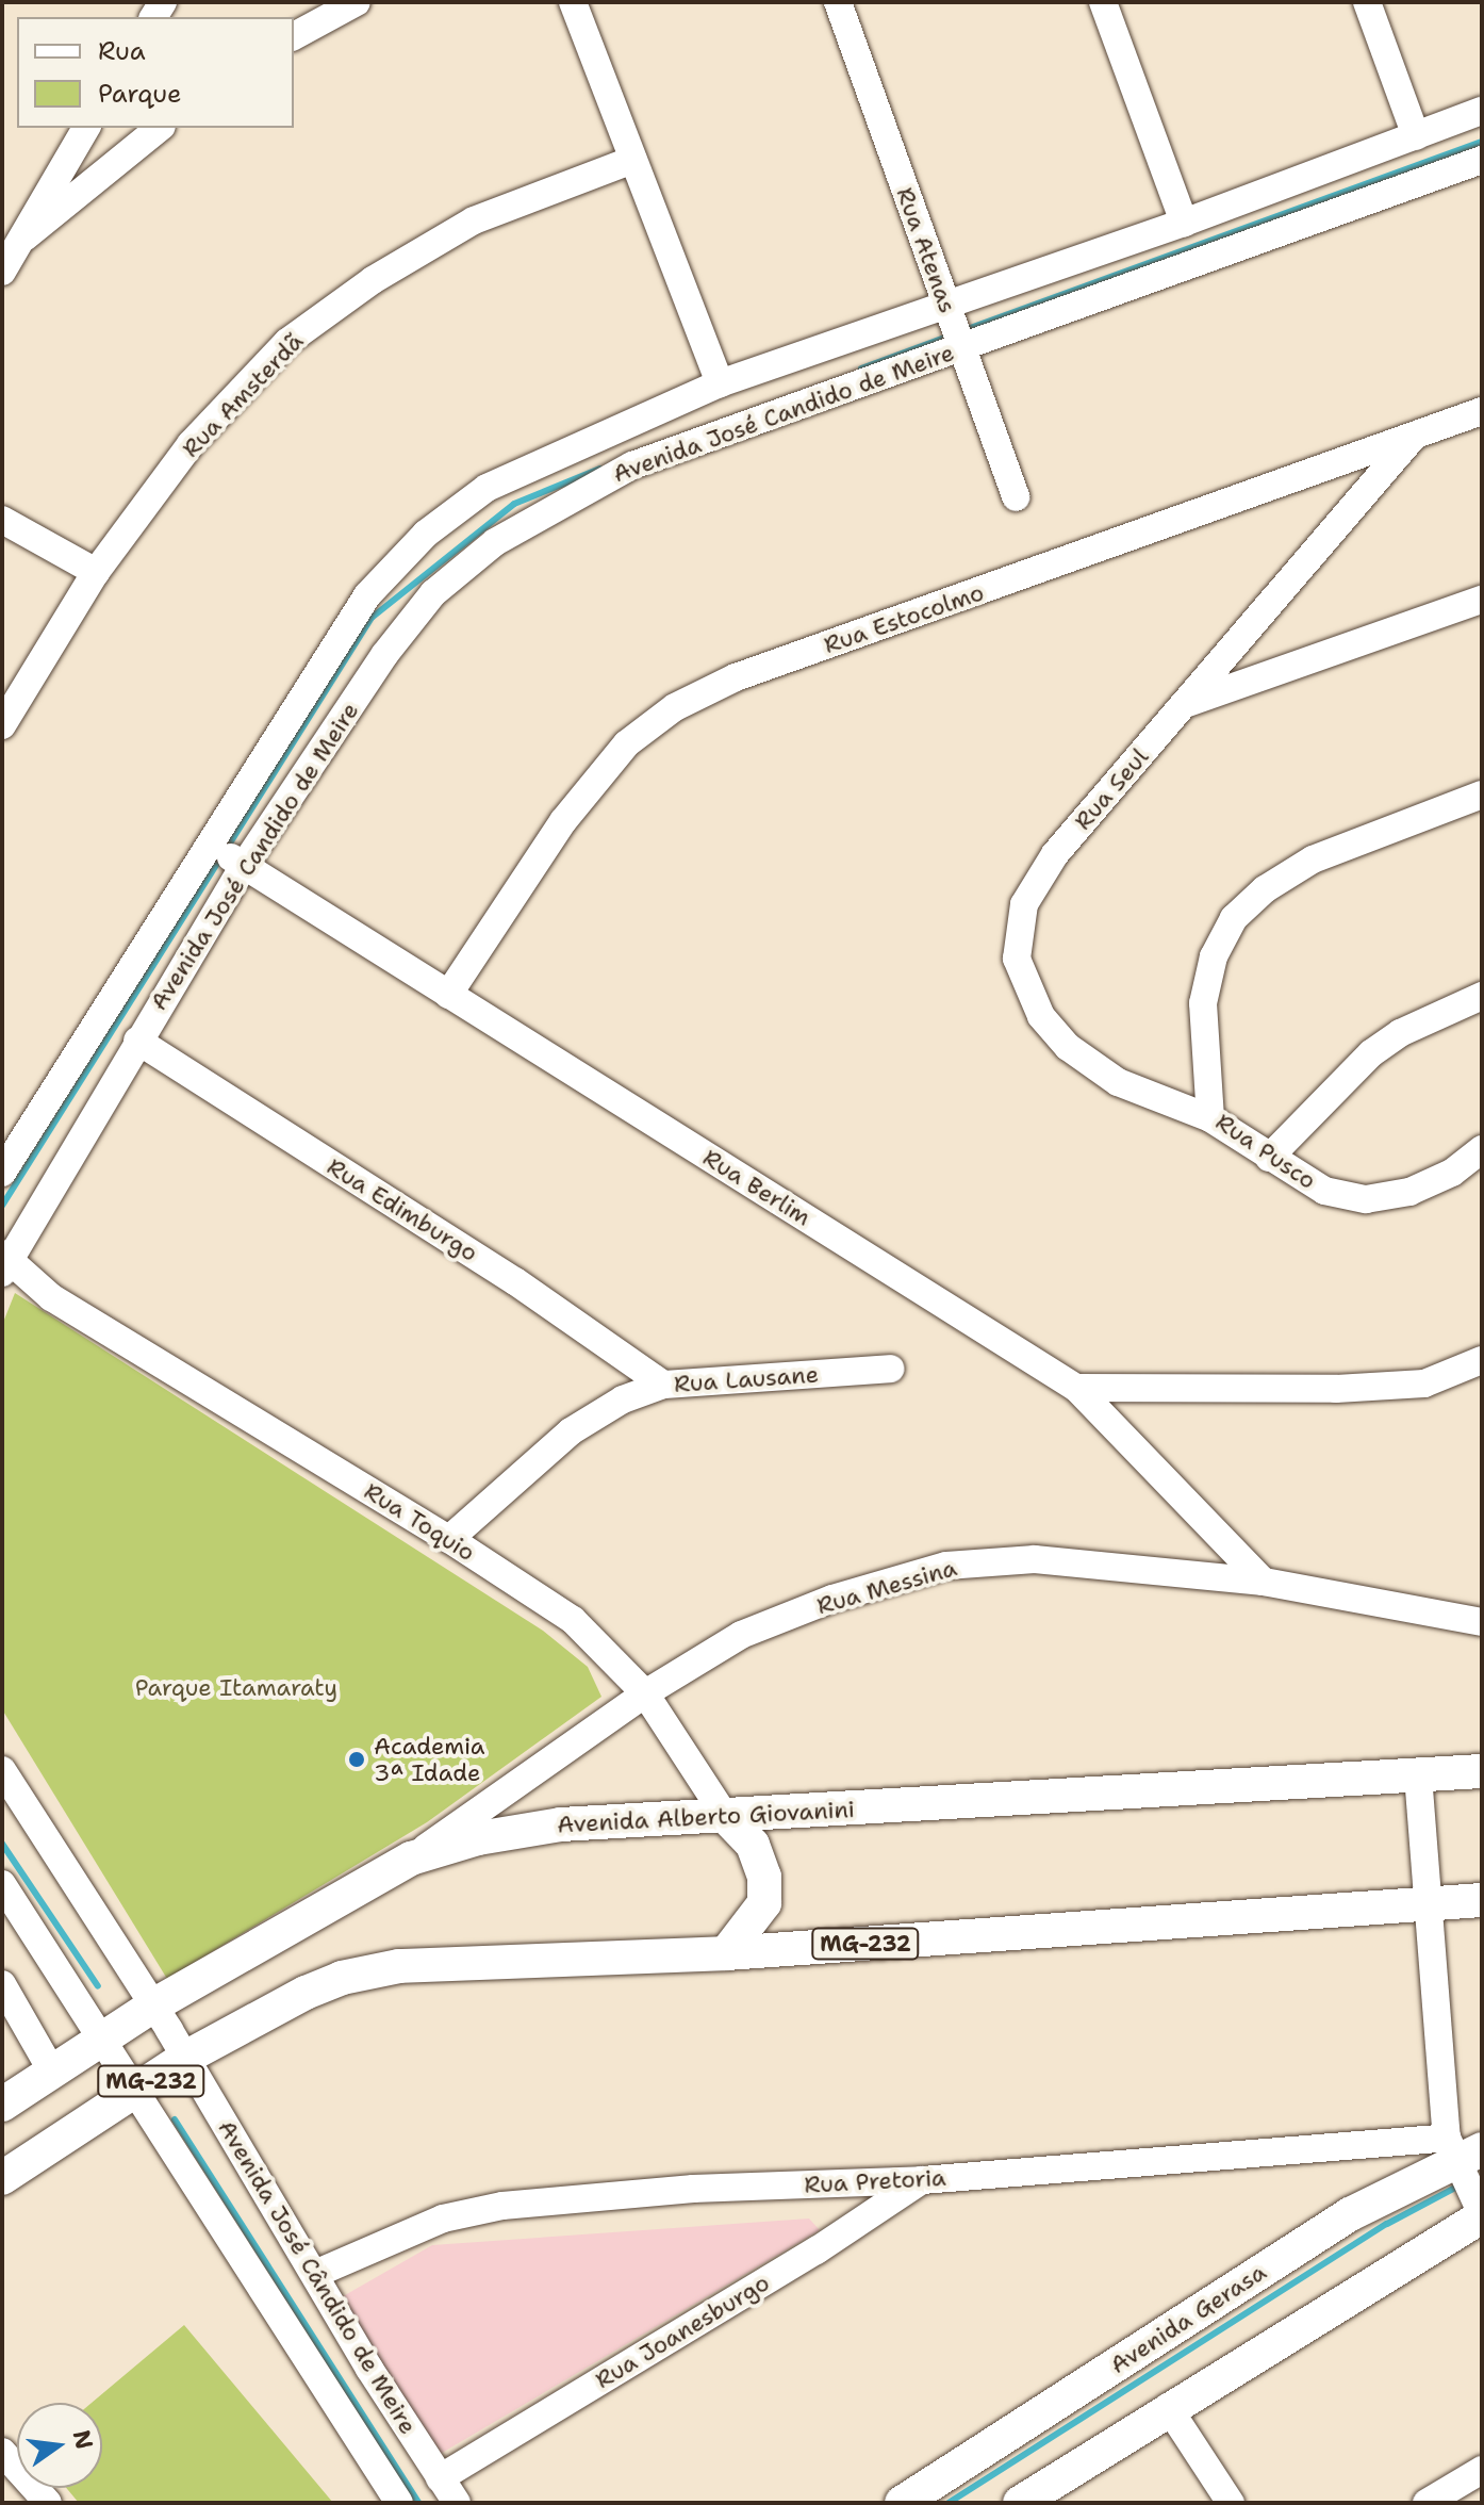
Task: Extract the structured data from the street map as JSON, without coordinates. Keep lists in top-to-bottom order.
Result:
{
  "streets": {
    "main road": ["Avenida Alberto Giovanini", "MG-232", "Avenida Gerasa"],
    "street": [
      "Rua Atenas",
      "Rua Amsterdã",
      "Avenida José Candido de Meire",
      "Rua Estocolmo",
      "Rua Seul",
      "Rua Pusco",
      "Rua Berlim",
      "Rua Edimburgo",
      "Rua Lausane",
      "Rua Toquio",
      "Rua Messina",
      "Rua Pretoria",
      "Avenida José Cândido de Meire",
      "Rua Joanesburgo"
    ]
  },
  "crossings": [
    ["Rua Atenas", "Avenida José Candido de Meire"],
    ["Avenida José Candido de Meire", "Rua Berlim"],
    ["Avenida José Candido de Meire", "Rua Edimburgo"],
    ["Avenida José Candido de Meire", "Rua Toquio"],
    ["Rua Estocolmo", "Rua Seul"],
    ["Rua Estocolmo", "Rua Berlim"],
    ["Rua Seul", "Rua Pusco"],
    ["Rua Berlim", "Rua Messina"],
    ["Rua Edimburgo", "Rua Lausane"],
    ["Rua Lausane", "Rua Toquio"],
    ["Rua Toquio", "Rua Messina"],
    ["Rua Toquio", "Avenida Alberto Giovanini"],
    ["Rua Messina", "Avenida Alberto Giovanini"],
    ["Avenida Alberto Giovanini", "Avenida José Cândido de Meire"],
    ["MG-232", "Avenida José Cândido de Meire"],
    ["Rua Pretoria", "Avenida José Cândido de Meire"],
    ["Rua Pretoria", "Avenida Gerasa"],
    ["Rua Pretoria", "Rua Joanesburgo"],
    ["Avenida José Cândido de Meire", "Rua Joanesburgo"]
  ],
  "parks": ["Parque Itamaraty"],
  "places": ["Academia 3ª Idade"],
  "legend": ["Rua", "Parque"],
  "north": "right"
}
